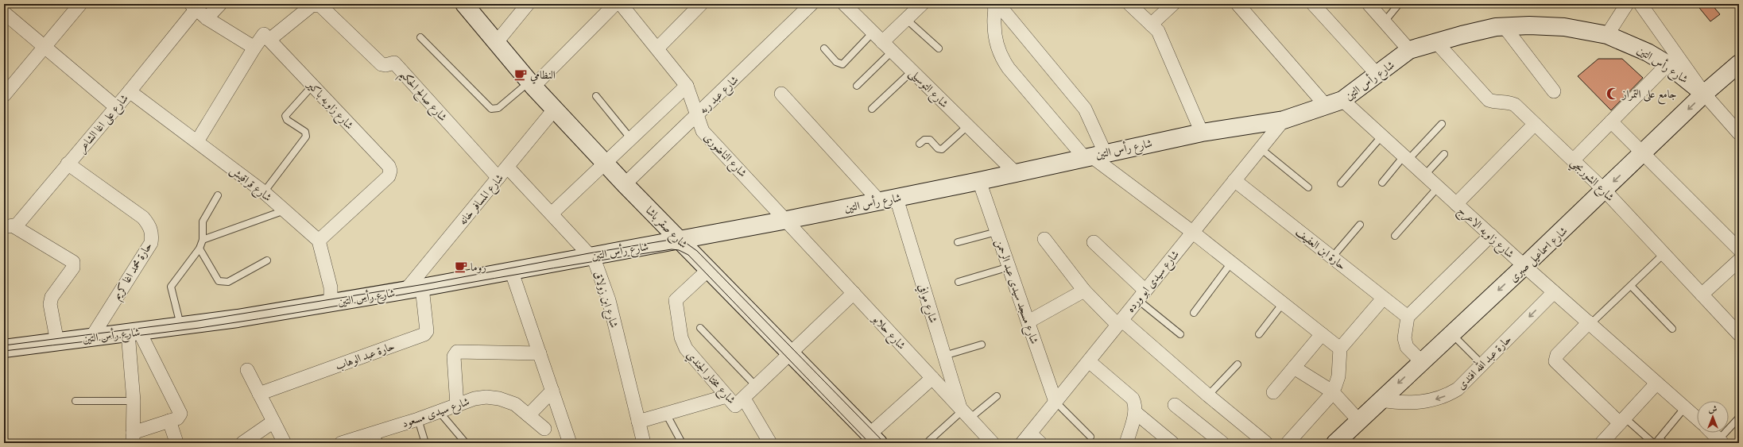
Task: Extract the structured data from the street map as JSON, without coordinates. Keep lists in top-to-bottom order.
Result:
{
  "streets": {
    "street": [
      "شارع رأس التين",
      "شارع التوسيلى",
      "شارع عبد ربه",
      "شارع صالح الحكيم",
      "شارع زاويه باكير",
      "شارع على اغا الشاعر",
      "شارع الناضورى",
      "شارع الشوربجي",
      "شارع قراقيش",
      "شارع المسافر خانه",
      "شارع صقر باشا",
      "شارع زاويه الاعرج",
      "حارة ابن العفيف",
      "شارع اسماعيل صبرى",
      "حارة محمد اغا كريم",
      "شارع سيدى ابو ورده",
      "شارع مسجد سيدى عبد الرحمن",
      "شارع ابن زولاق",
      "شارع موافي",
      "شارع حلابو",
      "حارة عبد الوهاب",
      "حارة عبد الله افندى",
      "شارع مختار الجندي",
      "شارع سيدى مسعود"
    ]
  },
  "crossings": [
    ["شارع رأس التين", "شارع التوسيلى"],
    ["شارع رأس التين", "شارع الناضورى"],
    ["شارع رأس التين", "شارع الشوربجي"],
    ["شارع رأس التين", "شارع المسافر خانه"],
    ["شارع رأس التين", "شارع صقر باشا"],
    ["شارع رأس التين", "شارع زاويه الاعرج"],
    ["شارع رأس التين", "شارع اسماعيل صبرى"],
    ["شارع رأس التين", "حارة محمد اغا كريم"],
    ["شارع رأس التين", "شارع سيدى ابو ورده"],
    ["شارع رأس التين", "شارع مسجد سيدى عبد الرحمن"],
    ["شارع رأس التين", "شارع ابن زولاق"],
    ["شارع رأس التين", "شارع موافي"],
    ["شارع رأس التين", "شارع حلابو"],
    ["شارع رأس التين", "حارة عبد الوهاب"],
    ["شارع عبد ربه", "شارع الناضورى"],
    ["شارع عبد ربه", "شارع صقر باشا"],
    ["شارع صالح الحكيم", "شارع زاويه باكير"],
    ["شارع صالح الحكيم", "شارع المسافر خانه"],
    ["شارع زاويه باكير", "شارع قراقيش"],
    ["شارع على اغا الشاعر", "شارع قراقيش"],
    ["شارع على اغا الشاعر", "حارة محمد اغا كريم"],
    ["شارع الناضورى", "شارع حلابو"],
    ["شارع الشوربجي", "شارع اسماعيل صبرى"],
    ["شارع المسافر خانه", "شارع صقر باشا"],
    ["شارع المسافر خانه", "شارع ابن زولاق"],
    ["شارع المسافر خانه", "حارة عبد الوهاب"],
    ["شارع صقر باشا", "شارع مختار الجندي"],
    ["شارع زاويه الاعرج", "شارع اسماعيل صبرى"],
    ["شارع زاويه الاعرج", "حارة عبد الله افندى"],
    ["حارة ابن العفيف", "شارع سيدى ابو ورده"],
    ["شارع اسماعيل صبرى", "حارة عبد الله افندى"],
    ["شارع سيدى ابو ورده", "شارع مسجد سيدى عبد الرحمن"],
    ["شارع موافي", "شارع حلابو"],
    ["شارع حلابو", "شارع مختار الجندي"]
  ],
  "places": {
    "cafe": ["النظامي", "روما"],
    "mosque": ["جامع على التمراز"]
  },
  "north": "top"
}
